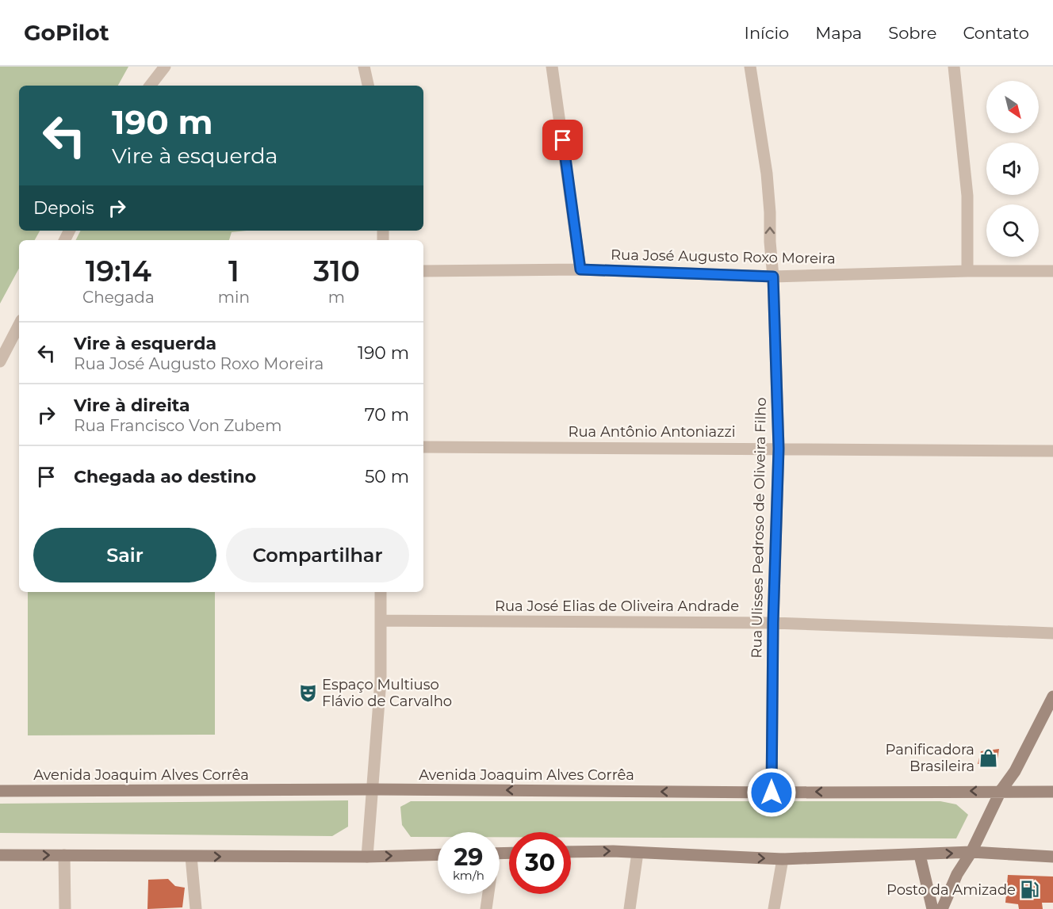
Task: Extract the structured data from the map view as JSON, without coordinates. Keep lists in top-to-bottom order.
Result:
{
  "streets": {
    "main road": ["Avenida Joaquim Alves Corrêa"],
    "street": [
      "Rua José Augusto Roxo Moreira",
      "Rua Antônio Antoniazzi",
      "Rua Ulisses Pedroso de Oliveira Filho",
      "Rua José Elias de Oliveira Andrade"
    ]
  },
  "crossings": [
    ["Rua José Augusto Roxo Moreira", "Rua Ulisses Pedroso de Oliveira Filho"],
    ["Rua Antônio Antoniazzi", "Rua Ulisses Pedroso de Oliveira Filho"],
    ["Rua Ulisses Pedroso de Oliveira Filho", "Rua José Elias de Oliveira Andrade"],
    ["Rua Ulisses Pedroso de Oliveira Filho", "Avenida Joaquim Alves Corrêa"]
  ],
  "places": {
    "theatre": ["Espaço Multiuso Flávio de Carvalho"],
    "shop": ["Panificadora Brasileira"],
    "fuel station": ["Posto da Amizade"]
  },
  "north": "bottom right",
  "page": {
    "header": "GoPilot",
    "nav": [
      "Início",
      "Mapa",
      "Sobre",
      "Contato"
    ],
    "turn": ["190 m", "Vire à esquerda"],
    "then": "Depois",
    "eta": [
      "19:14",
      "Chegada",
      "1",
      "min",
      "310",
      "m"
    ],
    "list": [
      {
        "name": "Vire à esquerda",
        "note": "Rua José Augusto Roxo Moreira",
        "value": "190 m"
      },
      {
        "name": "Vire à direita",
        "note": "Rua Francisco Von Zubem",
        "value": "70 m"
      },
      {
        "name": "Chegada ao destino",
        "value": "50 m"
      }
    ],
    "buttons": ["Sair", "Compartilhar"],
    "speed": "29 km/h",
    "limit": "30"
  }
}
